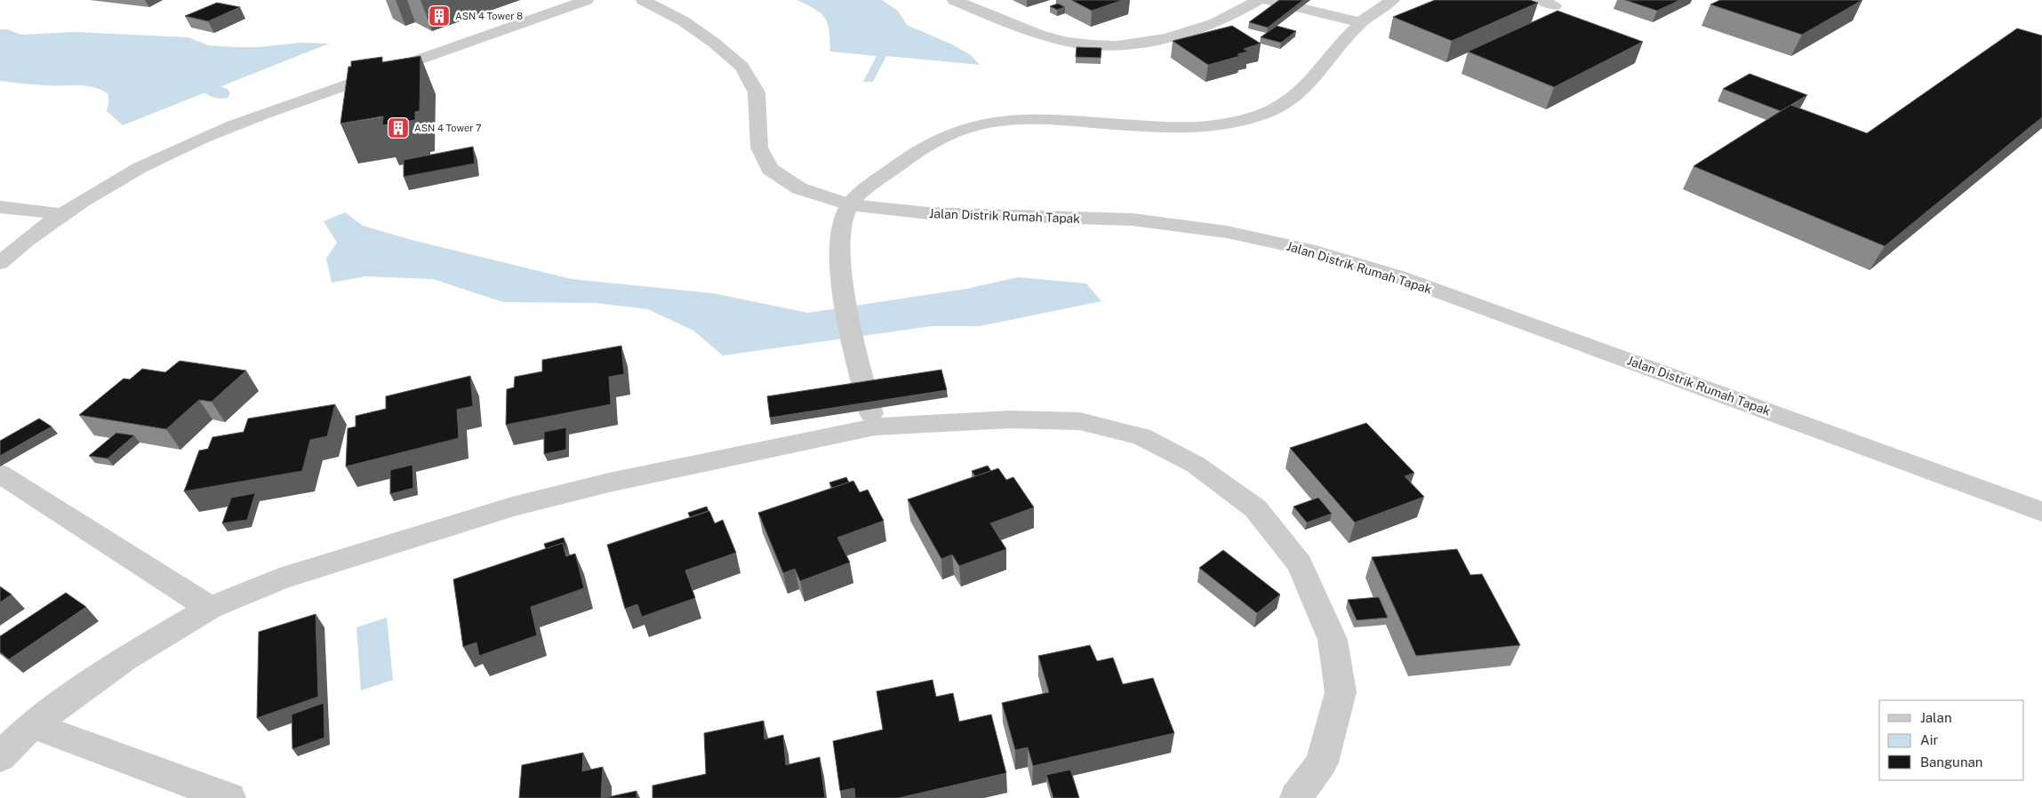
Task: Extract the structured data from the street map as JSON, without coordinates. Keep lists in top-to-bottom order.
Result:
{
  "streets": {
    "street": ["Jalan Distrik Rumah Tapak"]
  },
  "places": {
    "building": ["ASN 4 Tower 8", "ASN 4 Tower 7"]
  },
  "legend": ["Jalan", "Air", "Bangunan"]
}
